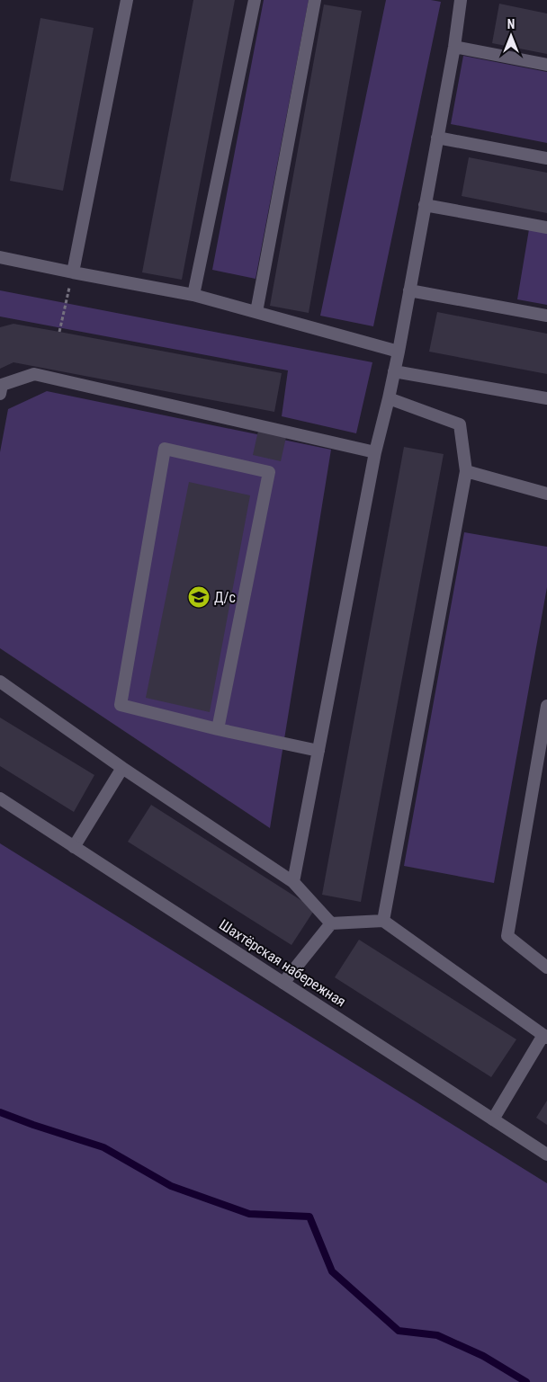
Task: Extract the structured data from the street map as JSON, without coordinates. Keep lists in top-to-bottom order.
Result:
{
  "streets": {
    "street": ["Шахтёрская набережная"]
  },
  "places": {
    "school or university": ["Д/с"]
  },
  "north": "top"
}
